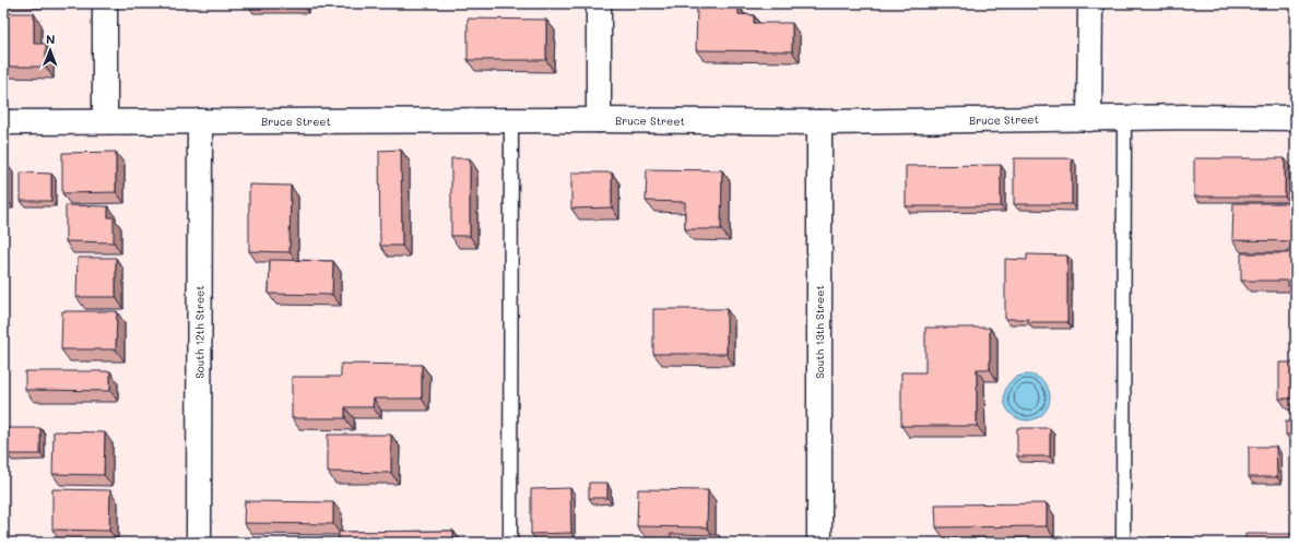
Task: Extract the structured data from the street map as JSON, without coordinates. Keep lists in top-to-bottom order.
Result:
{
  "streets": {
    "street": ["Bruce Street", "South 12th Street", "South 13th Street"]
  },
  "crossings": [
    ["Bruce Street", "South 12th Street"],
    ["Bruce Street", "South 13th Street"]
  ],
  "north": "top"
}
